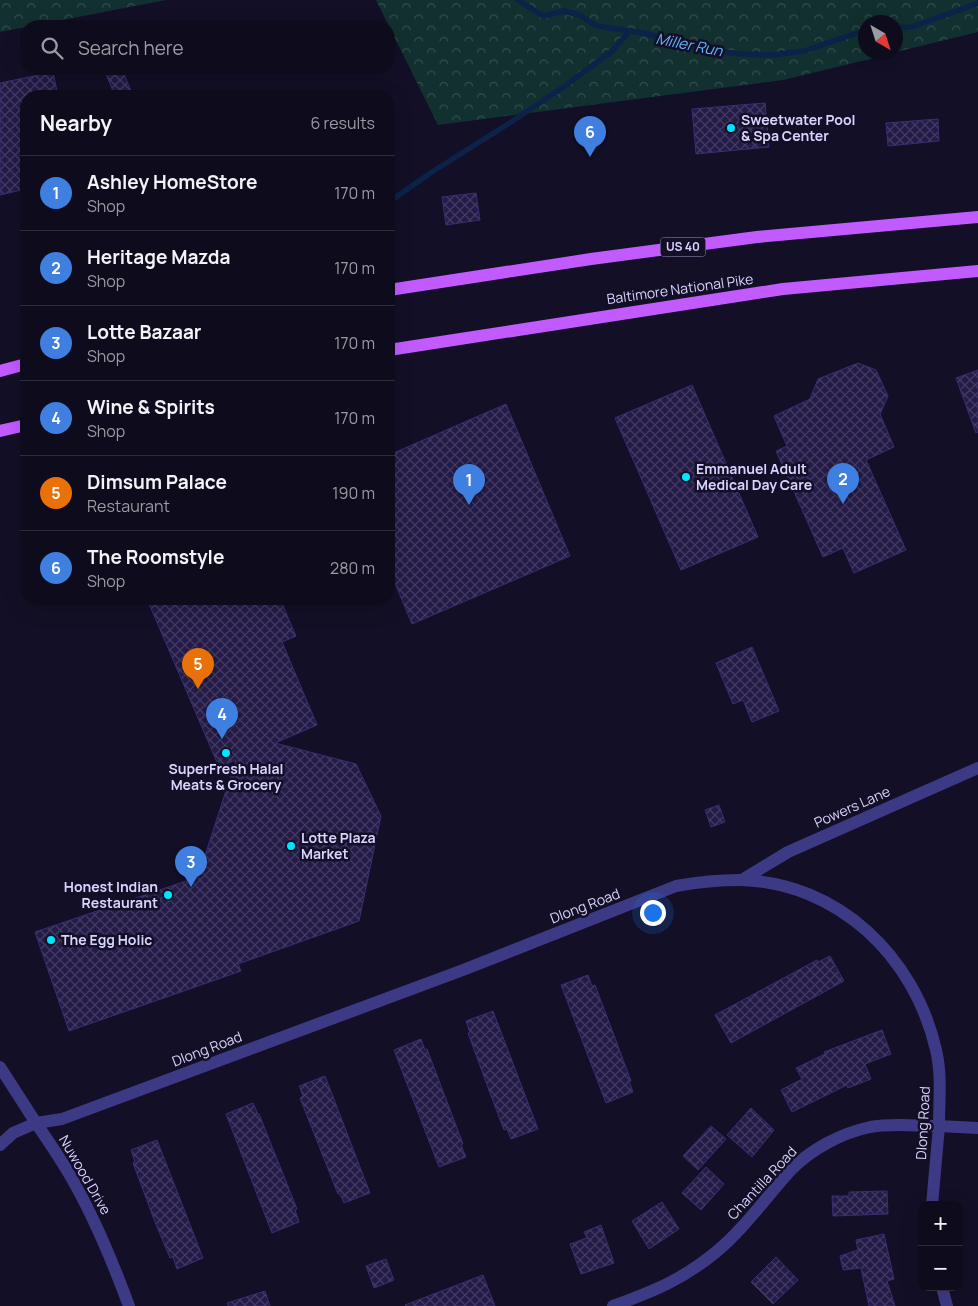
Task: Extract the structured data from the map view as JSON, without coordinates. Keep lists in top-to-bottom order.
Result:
{
  "streets": {
    "main road": ["US 40", "Baltimore National Pike"],
    "street": [
      "Powers Lane",
      "Dlong Road",
      "Nuwood Drive",
      "Chantilla Road"
    ]
  },
  "crossings": [
    ["Powers Lane", "Dlong Road"],
    ["Dlong Road", "Nuwood Drive"],
    ["Dlong Road", "Chantilla Road"]
  ],
  "water": ["Miller Run"],
  "places": [
    "Sweetwater Pool & Spa Center",
    "Emmanuel Adult Medical Day Care",
    "SuperFresh Halal Meats & Grocery",
    "Lotte Plaza Market",
    "Honest Indian Restaurant",
    "The Egg Holic"
  ],
  "north": "bottom right",
  "page": {
    "search": "Search here",
    "heading": ["Nearby", "6 results"],
    "pins": [
      "6",
      "2",
      "1",
      "5",
      "4",
      "3"
    ],
    "list": [
      {
        "mark": "1",
        "name": "Ashley HomeStore",
        "note": "Shop",
        "value": "170 m"
      },
      {
        "mark": "2",
        "name": "Heritage Mazda",
        "note": "Shop",
        "value": "170 m"
      },
      {
        "mark": "3",
        "name": "Lotte Bazaar",
        "note": "Shop",
        "value": "170 m"
      },
      {
        "mark": "4",
        "name": "Wine & Spirits",
        "note": "Shop",
        "value": "170 m"
      },
      {
        "mark": "5",
        "name": "Dimsum Palace",
        "note": "Restaurant",
        "value": "190 m"
      },
      {
        "mark": "6",
        "name": "The Roomstyle",
        "note": "Shop",
        "value": "280 m"
      }
    ],
    "map_buttons": ["+", "−"]
  }
}
